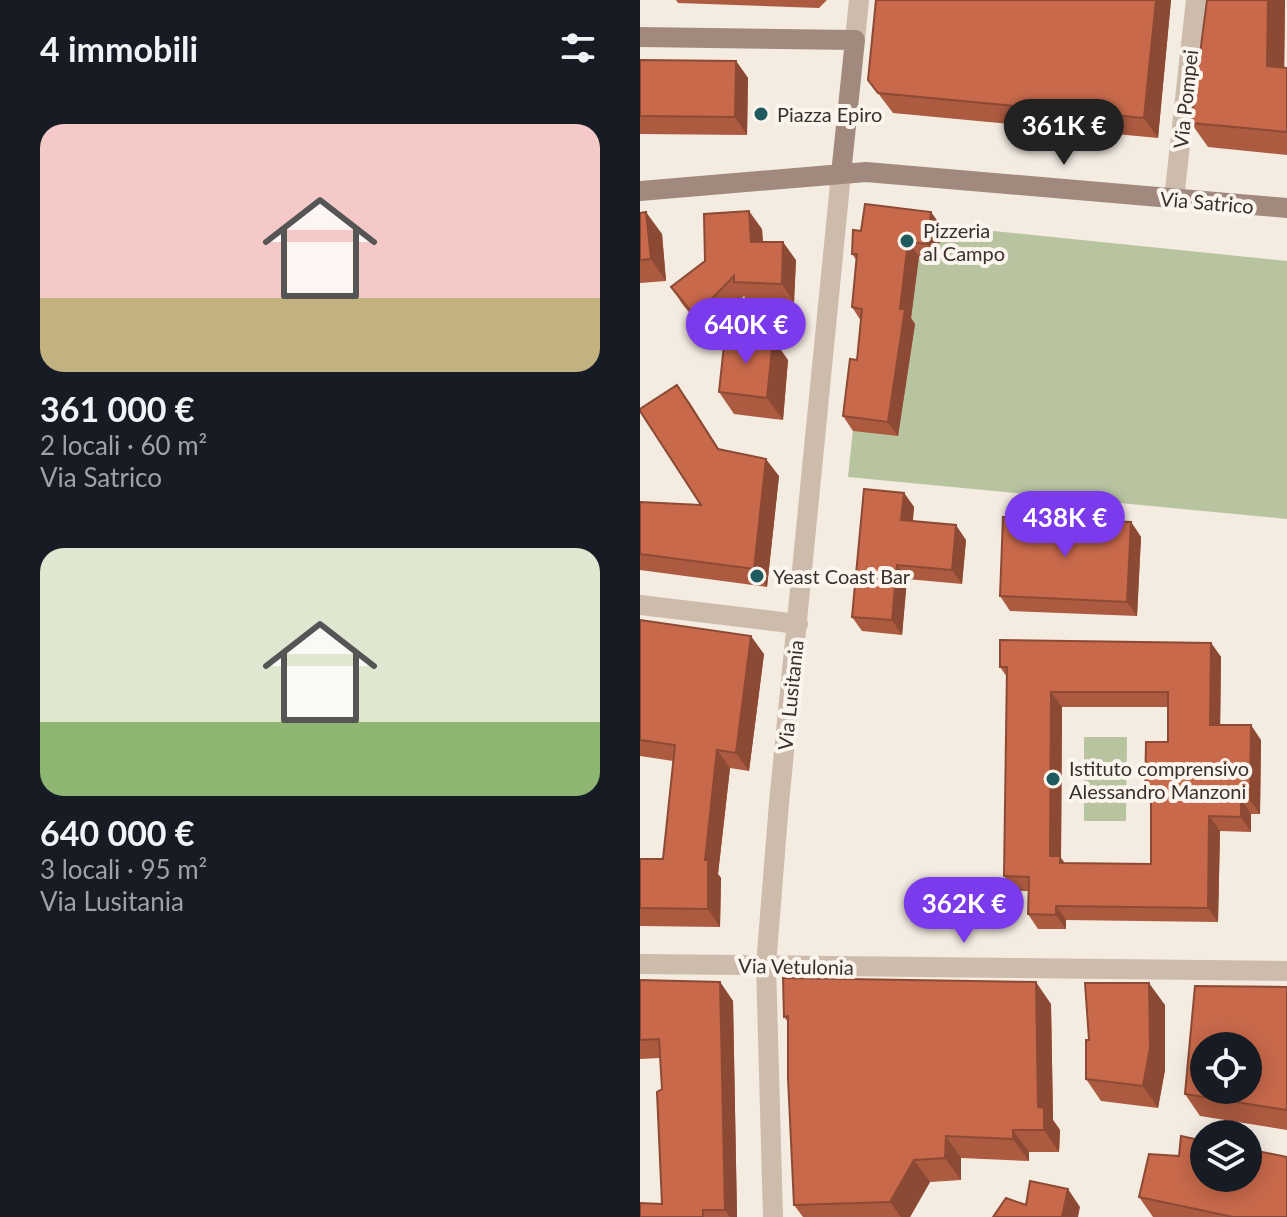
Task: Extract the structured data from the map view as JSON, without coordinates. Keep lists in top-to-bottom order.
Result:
{
  "streets": {
    "street": [
      "Via Pompei",
      "Via Satrico",
      "Via Lusitania",
      "Via Vetulonia"
    ]
  },
  "crossings": [
    ["Via Pompei", "Via Satrico"],
    ["Via Satrico", "Via Lusitania"],
    ["Via Lusitania", "Via Vetulonia"]
  ],
  "places": [
    "Piazza Epiro",
    "Pizzeria al Campo",
    "Yeast Coast Bar",
    "Istituto comprensivo Alessandro Manzoni"
  ],
  "page": {
    "heading": "4 immobili",
    "list": [
      {
        "name": "361 000 €",
        "note": "2 locali · 60 m² · Via Satrico"
      },
      {
        "name": "640 000 €",
        "note": "3 locali · 95 m² · Via Lusitania"
      }
    ],
    "price": [
      "361K €",
      "640K €",
      "438K €",
      "362K €"
    ]
  }
}
